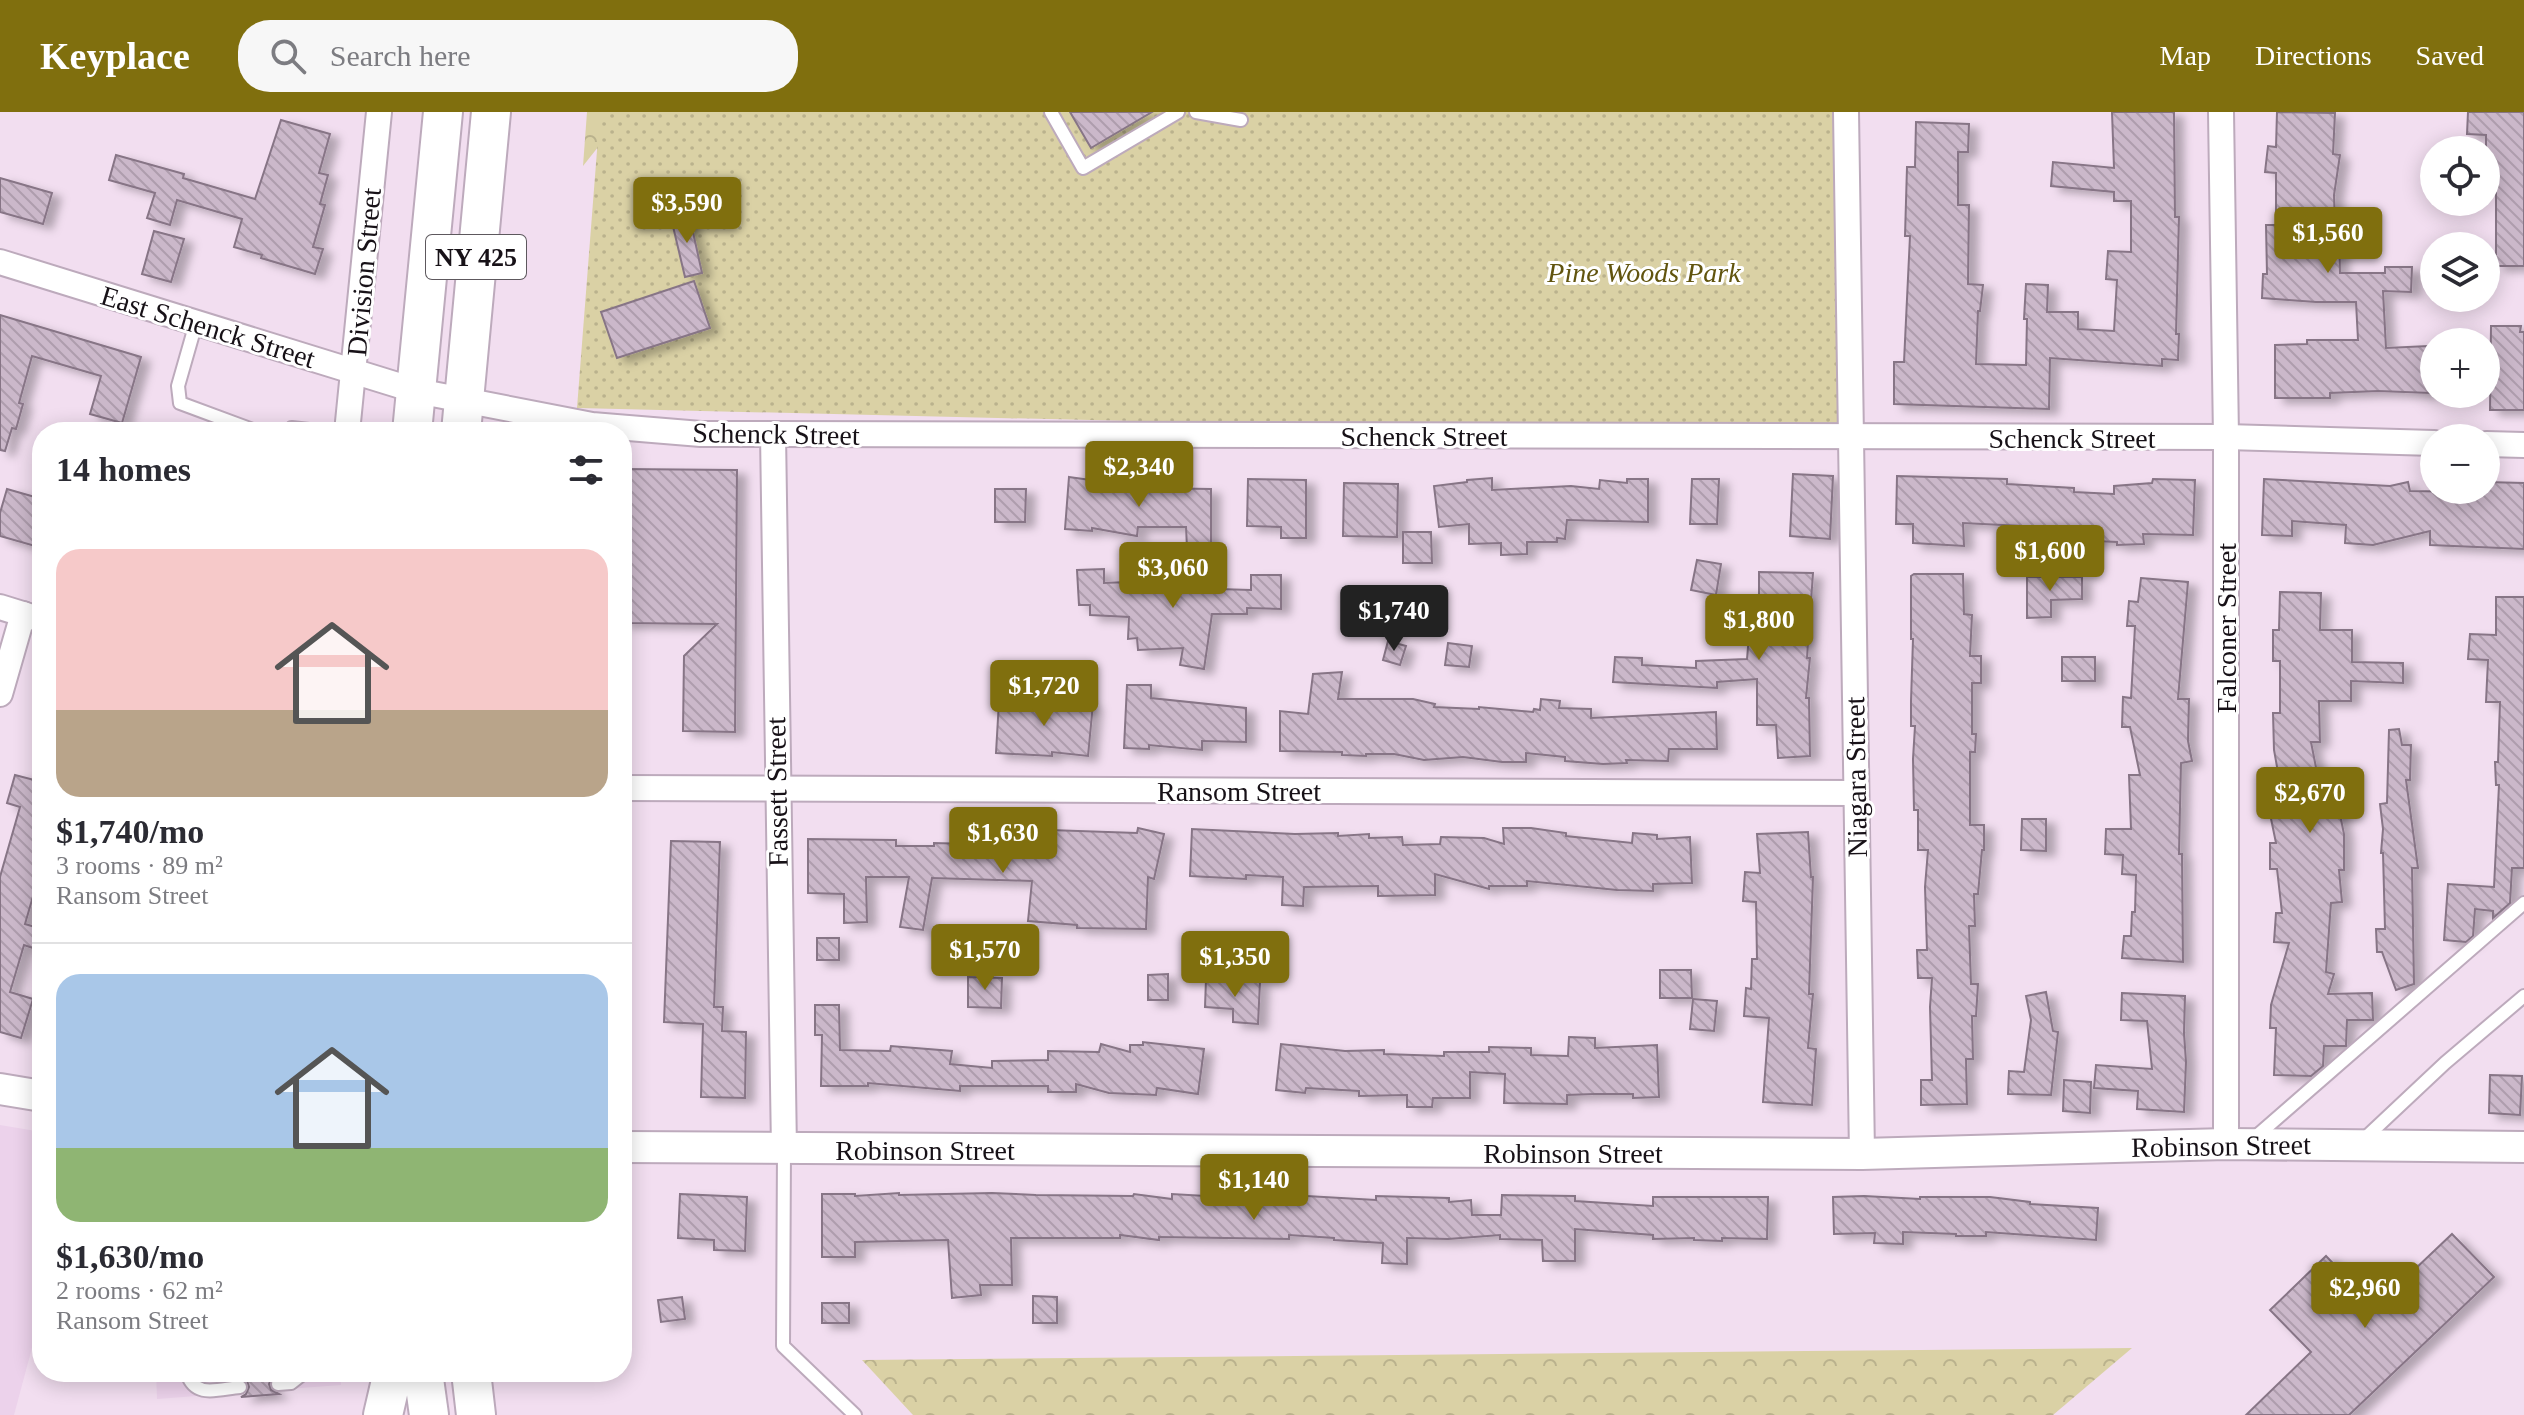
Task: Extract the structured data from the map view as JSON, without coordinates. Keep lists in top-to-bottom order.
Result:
{
  "streets": {
    "main road": ["NY 425"],
    "street": [
      "Division Street",
      "East Schenck Street",
      "Schenck Street",
      "Falconer Street",
      "Niagara Street",
      "Ransom Street",
      "Fassett Street",
      "Robinson Street"
    ]
  },
  "crossings": [
    ["NY 425", "East Schenck Street"],
    ["NY 425", "Schenck Street"],
    ["Division Street", "East Schenck Street"],
    ["East Schenck Street", "Schenck Street"],
    ["Schenck Street", "Falconer Street"],
    ["Schenck Street", "Niagara Street"],
    ["Schenck Street", "Fassett Street"],
    ["Falconer Street", "Robinson Street"],
    ["Niagara Street", "Ransom Street"],
    ["Niagara Street", "Robinson Street"],
    ["Ransom Street", "Fassett Street"],
    ["Fassett Street", "Robinson Street"]
  ],
  "parks": ["Pine Woods Park"],
  "page": {
    "header": "Keyplace",
    "search": "Search here",
    "nav": ["Map", "Directions", "Saved"],
    "map_buttons": ["+", "−"],
    "price": [
      "$3,590",
      "$1,560",
      "$2,340",
      "$1,600",
      "$3,060",
      "$1,740",
      "$1,800",
      "$1,720",
      "$2,670",
      "$1,630",
      "$1,570",
      "$1,350",
      "$1,140",
      "$2,960"
    ],
    "heading": "14 homes",
    "list": [
      {
        "name": "$1,740/mo",
        "note": "3 rooms · 89 m² · Ransom Street"
      },
      {
        "name": "$1,630/mo",
        "note": "2 rooms · 62 m² · Ransom Street"
      }
    ]
  }
}
